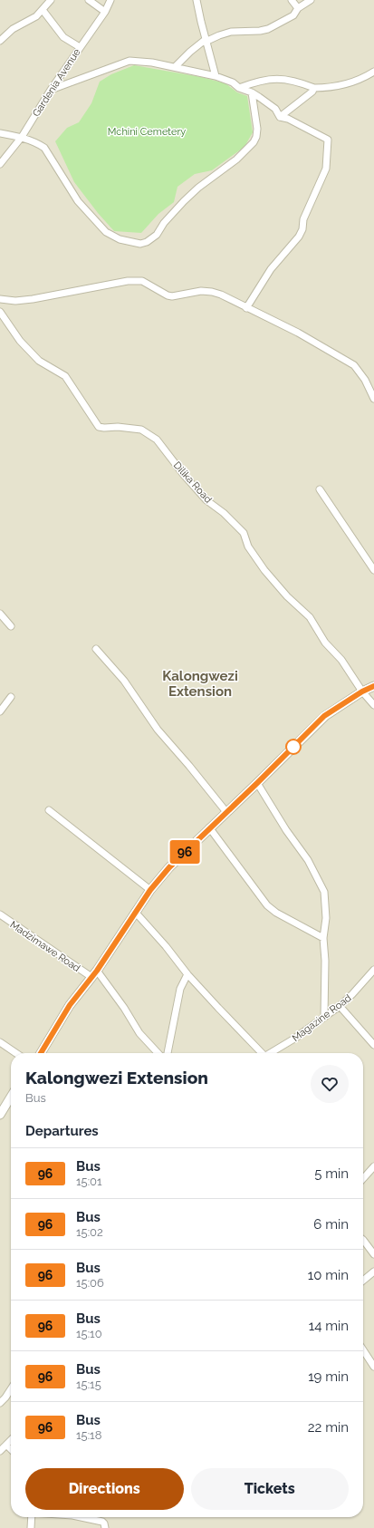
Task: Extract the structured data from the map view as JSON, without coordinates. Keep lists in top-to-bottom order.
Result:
{
  "streets": {
    "street": [
      "Gardenia Avenue",
      "Dilika Road",
      "Madzimawe Road",
      "Magazine Road"
    ]
  },
  "districts": ["Kalongwezi Extension"],
  "parks": ["Mchini Cemetery"],
  "lines": ["bus line 96"],
  "page": {
    "on_map": "96",
    "heading": [
      ["Kalongwezi Extension", "Bus"],
      "Departures"
    ],
    "list": [
      {
        "mark": "96",
        "name": "Bus",
        "note": "15:01",
        "value": "5 min"
      },
      {
        "mark": "96",
        "name": "Bus",
        "note": "15:02",
        "value": "6 min"
      },
      {
        "mark": "96",
        "name": "Bus",
        "note": "15:06",
        "value": "10 min"
      },
      {
        "mark": "96",
        "name": "Bus",
        "note": "15:10",
        "value": "14 min"
      },
      {
        "mark": "96",
        "name": "Bus",
        "note": "15:15",
        "value": "19 min"
      },
      {
        "mark": "96",
        "name": "Bus",
        "note": "15:18",
        "value": "22 min"
      }
    ],
    "buttons": ["Directions", "Tickets"]
  }
}
